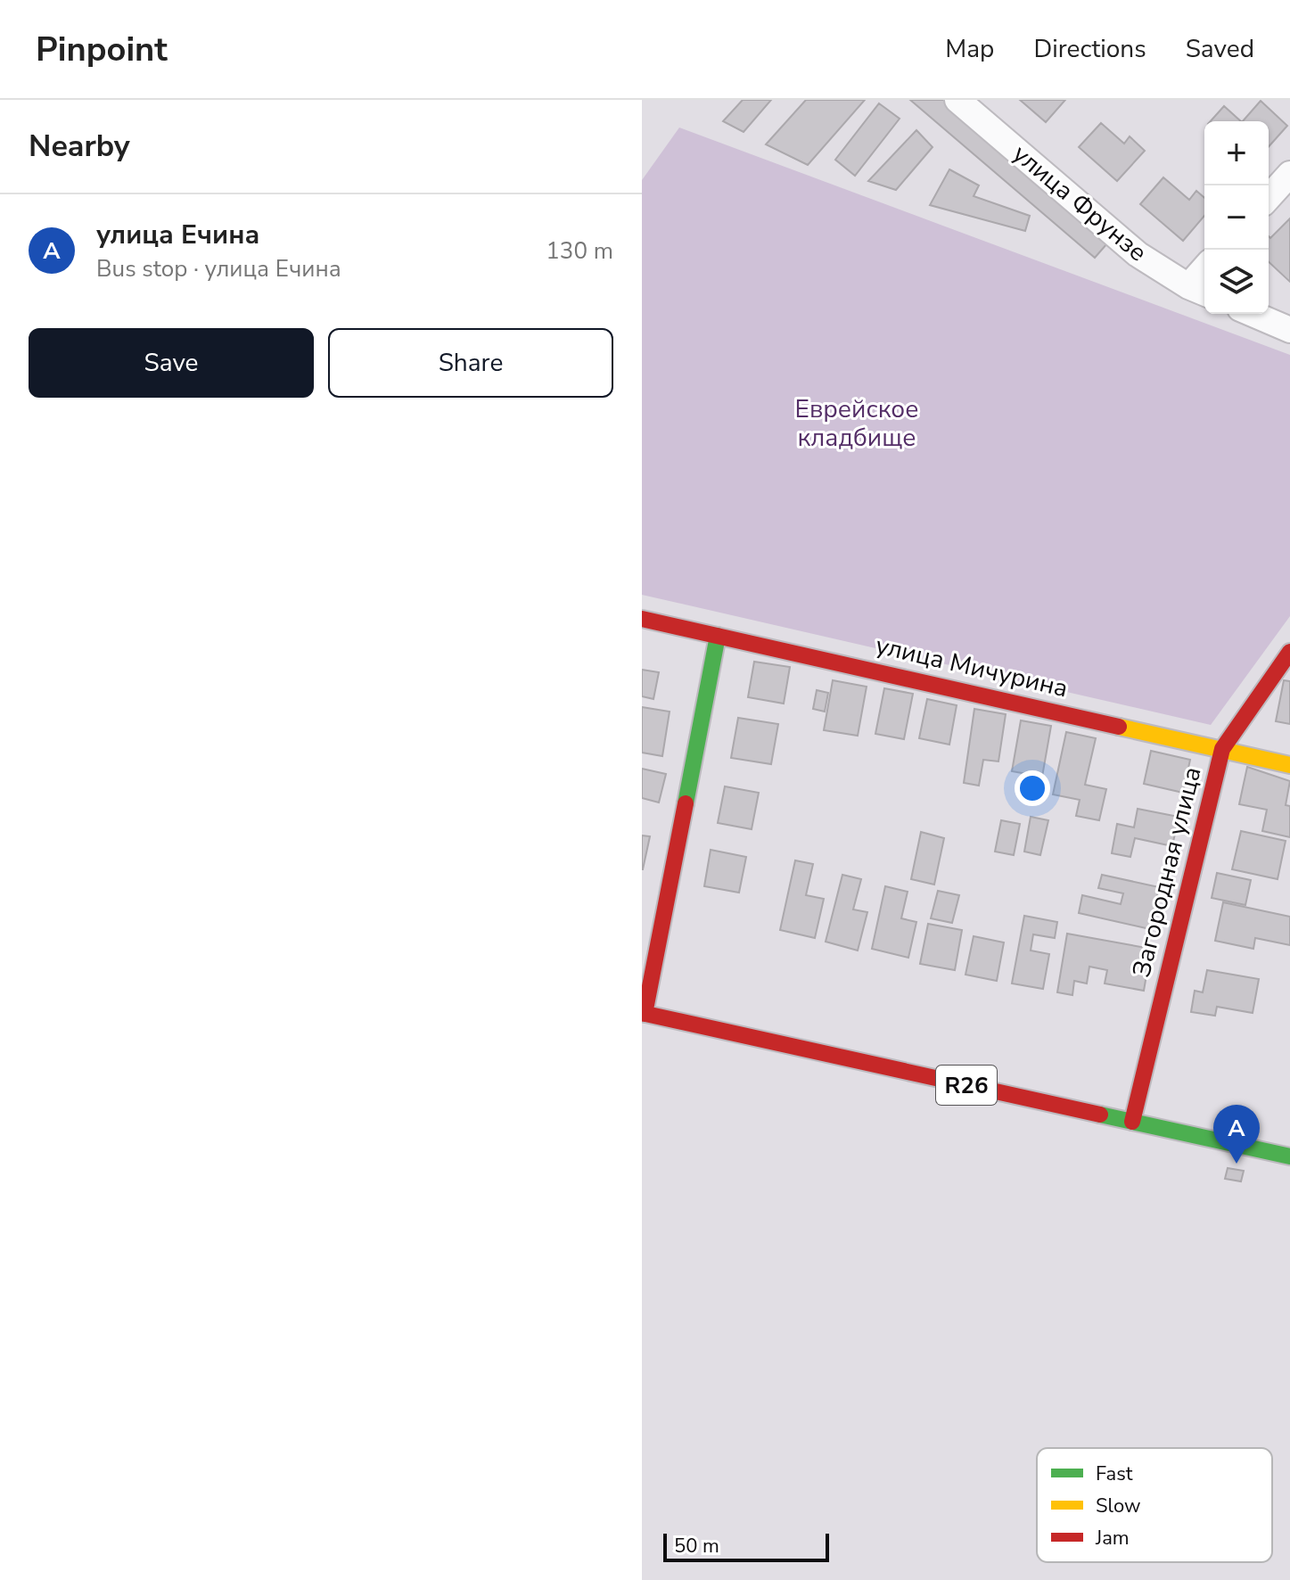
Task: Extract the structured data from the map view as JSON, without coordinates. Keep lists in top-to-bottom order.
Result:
{
  "streets": {
    "street": [
      "улица Фрунзе",
      "улица Мичурина",
      "Загородная улица",
      "R26"
    ]
  },
  "crossings": [
    ["улица Мичурина", "Загородная улица"],
    ["Загородная улица", "R26"]
  ],
  "parks": ["Еврейское кладбище"],
  "legend": ["Fast", "Slow", "Jam"],
  "scale_bar": "50 m",
  "page": {
    "header": "Pinpoint",
    "nav": ["Map", "Directions", "Saved"],
    "heading": "Nearby",
    "map_buttons": ["+", "−"],
    "list": [
      {
        "mark": "A",
        "name": "улица Ечина",
        "note": "Bus stop · улица Ечина",
        "value": "130 m"
      }
    ],
    "buttons": ["Save", "Share"],
    "pins": "A",
    "scale": "50 m"
  }
}
